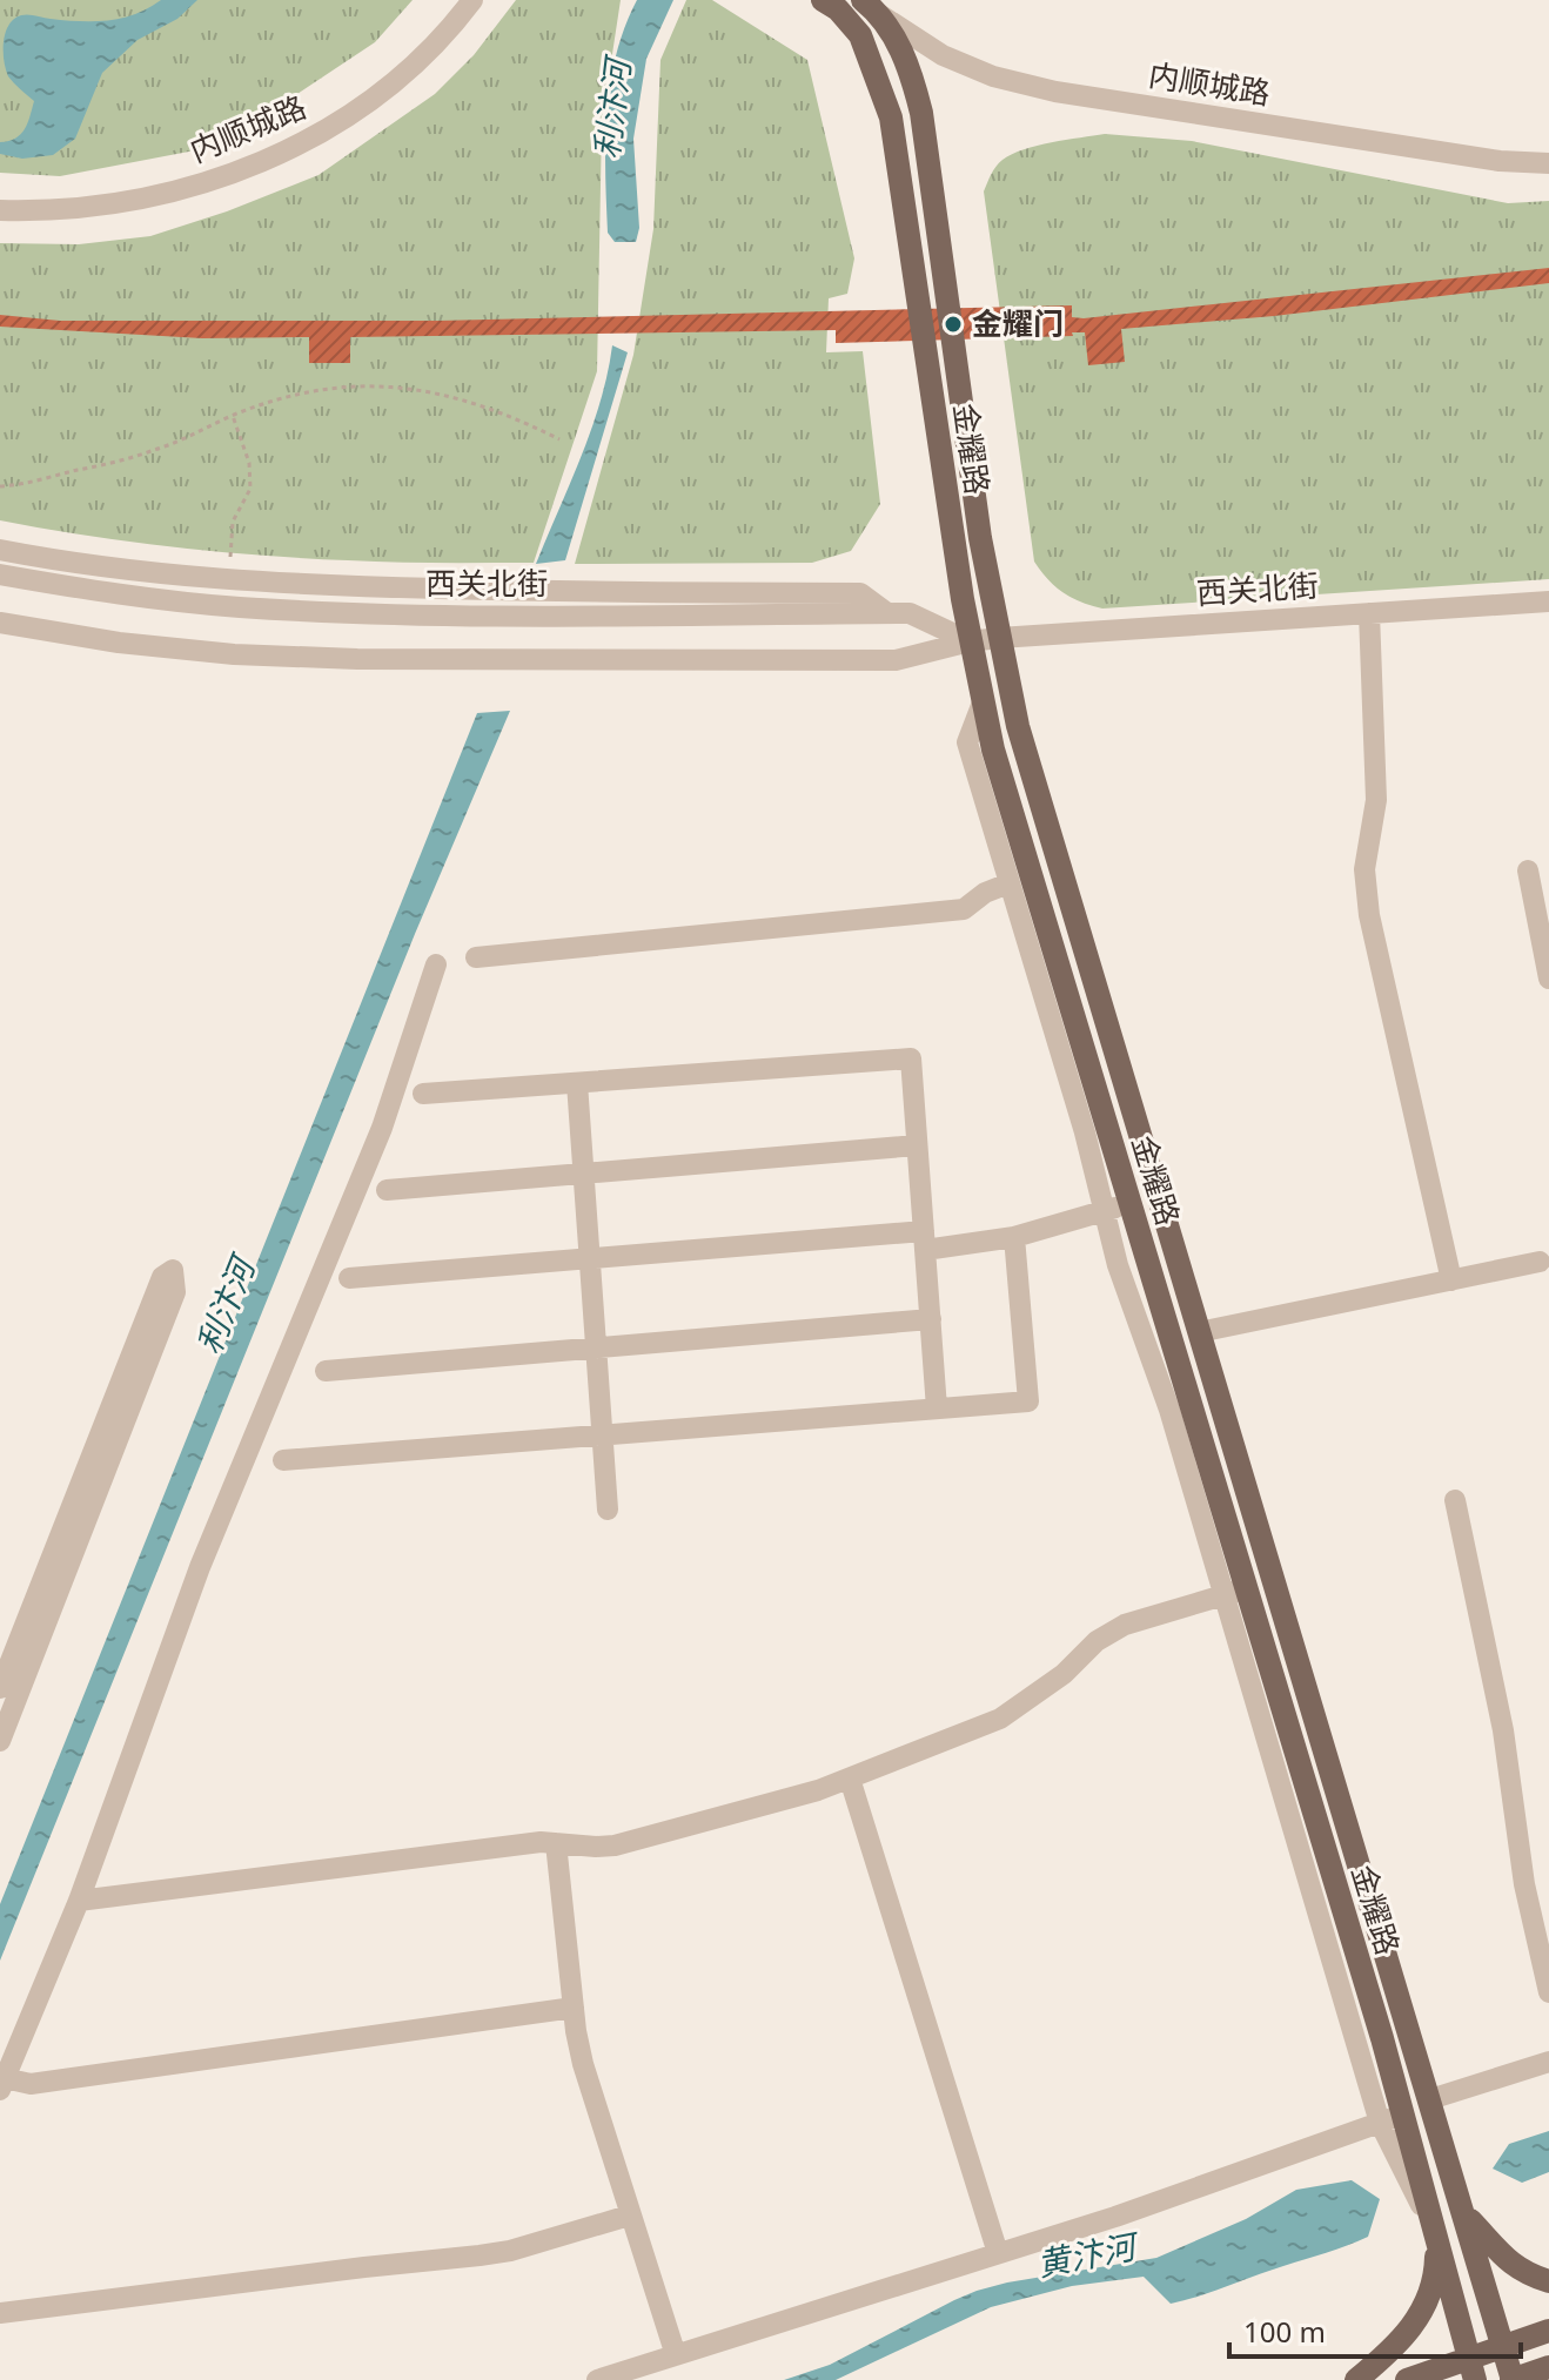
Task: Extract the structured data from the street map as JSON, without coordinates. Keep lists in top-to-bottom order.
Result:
{
  "streets": {
    "main road": ["金耀路"],
    "street": ["内顺城路", "西关北街"]
  },
  "crossings": [
    ["内顺城路", "金耀路"],
    ["金耀路", "西关北街"]
  ],
  "water": ["利汴河", "黄汴河"],
  "places": ["金耀门"],
  "scale_bar": "100 m"
}
